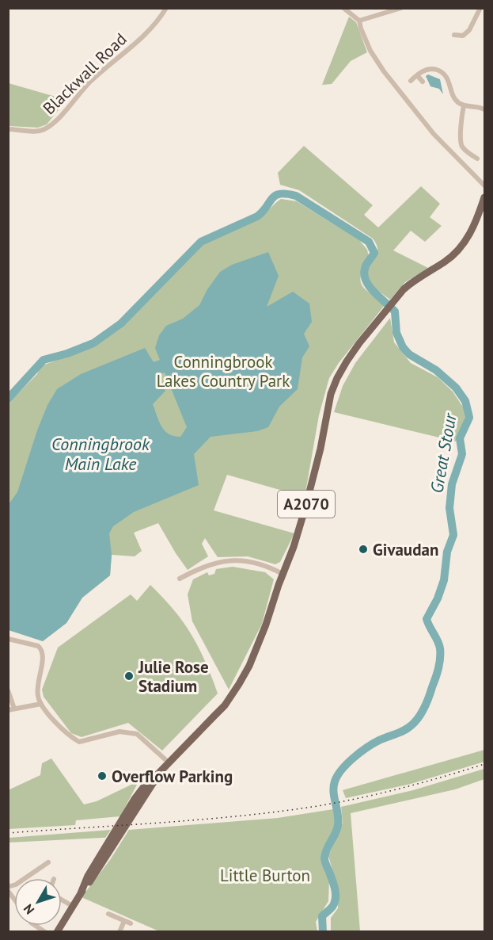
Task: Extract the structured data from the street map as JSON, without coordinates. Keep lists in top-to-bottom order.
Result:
{
  "streets": {
    "main road": ["A2070"],
    "street": ["Blackwall Road"]
  },
  "water": ["Conningbrook Main Lake", "Great Stour"],
  "parks": ["Conningbrook Lakes Country Park", "Little Burton"],
  "places": ["Givaudan", "Julie Rose Stadium", "Overflow Parking"],
  "north": "bottom left"
}
